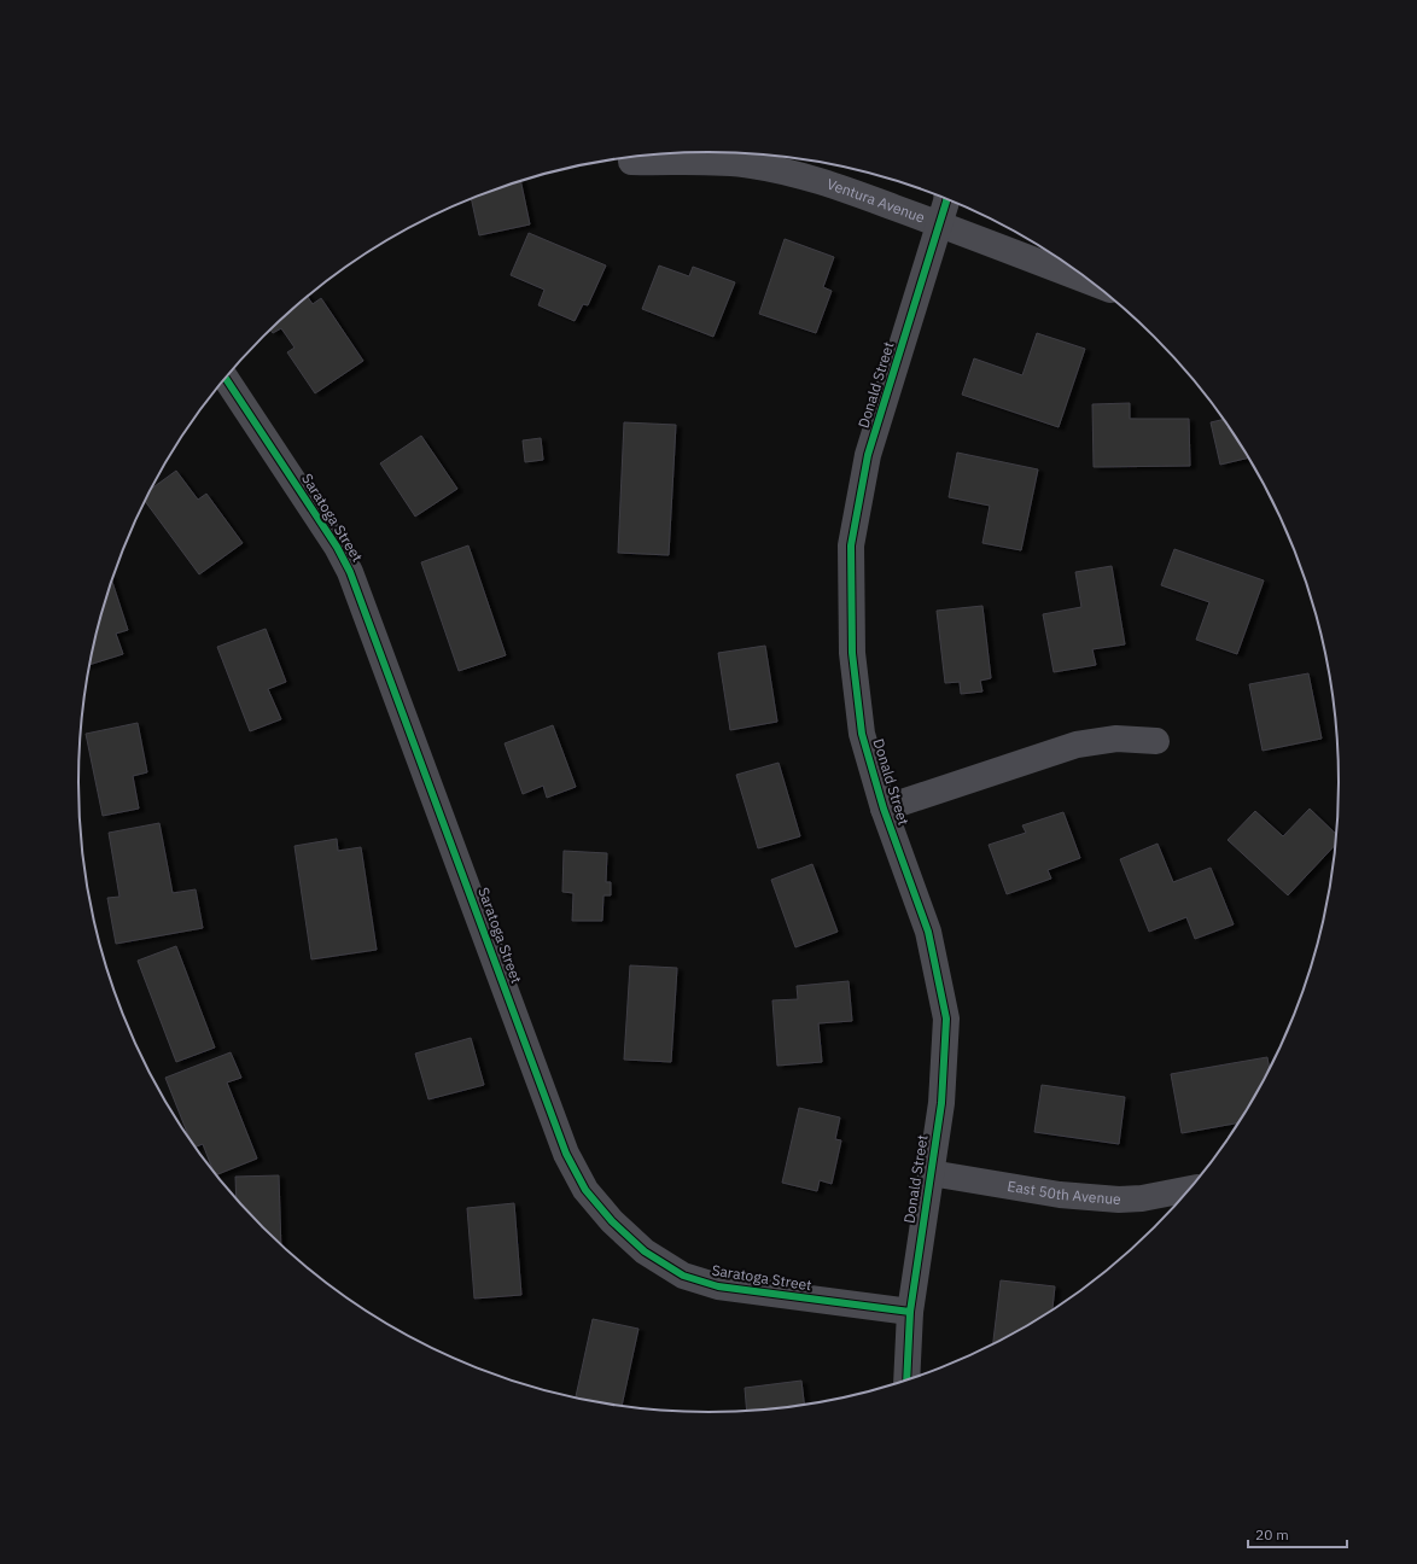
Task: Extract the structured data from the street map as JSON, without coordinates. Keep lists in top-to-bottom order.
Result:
{
  "streets": {
    "street": [
      "Ventura Avenue",
      "Donald Street",
      "Saratoga Street",
      "East 50th Avenue"
    ]
  },
  "crossings": [
    ["Ventura Avenue", "Donald Street"],
    ["Donald Street", "Saratoga Street"],
    ["Donald Street", "East 50th Avenue"]
  ],
  "scale_bar": "20 m"
}
